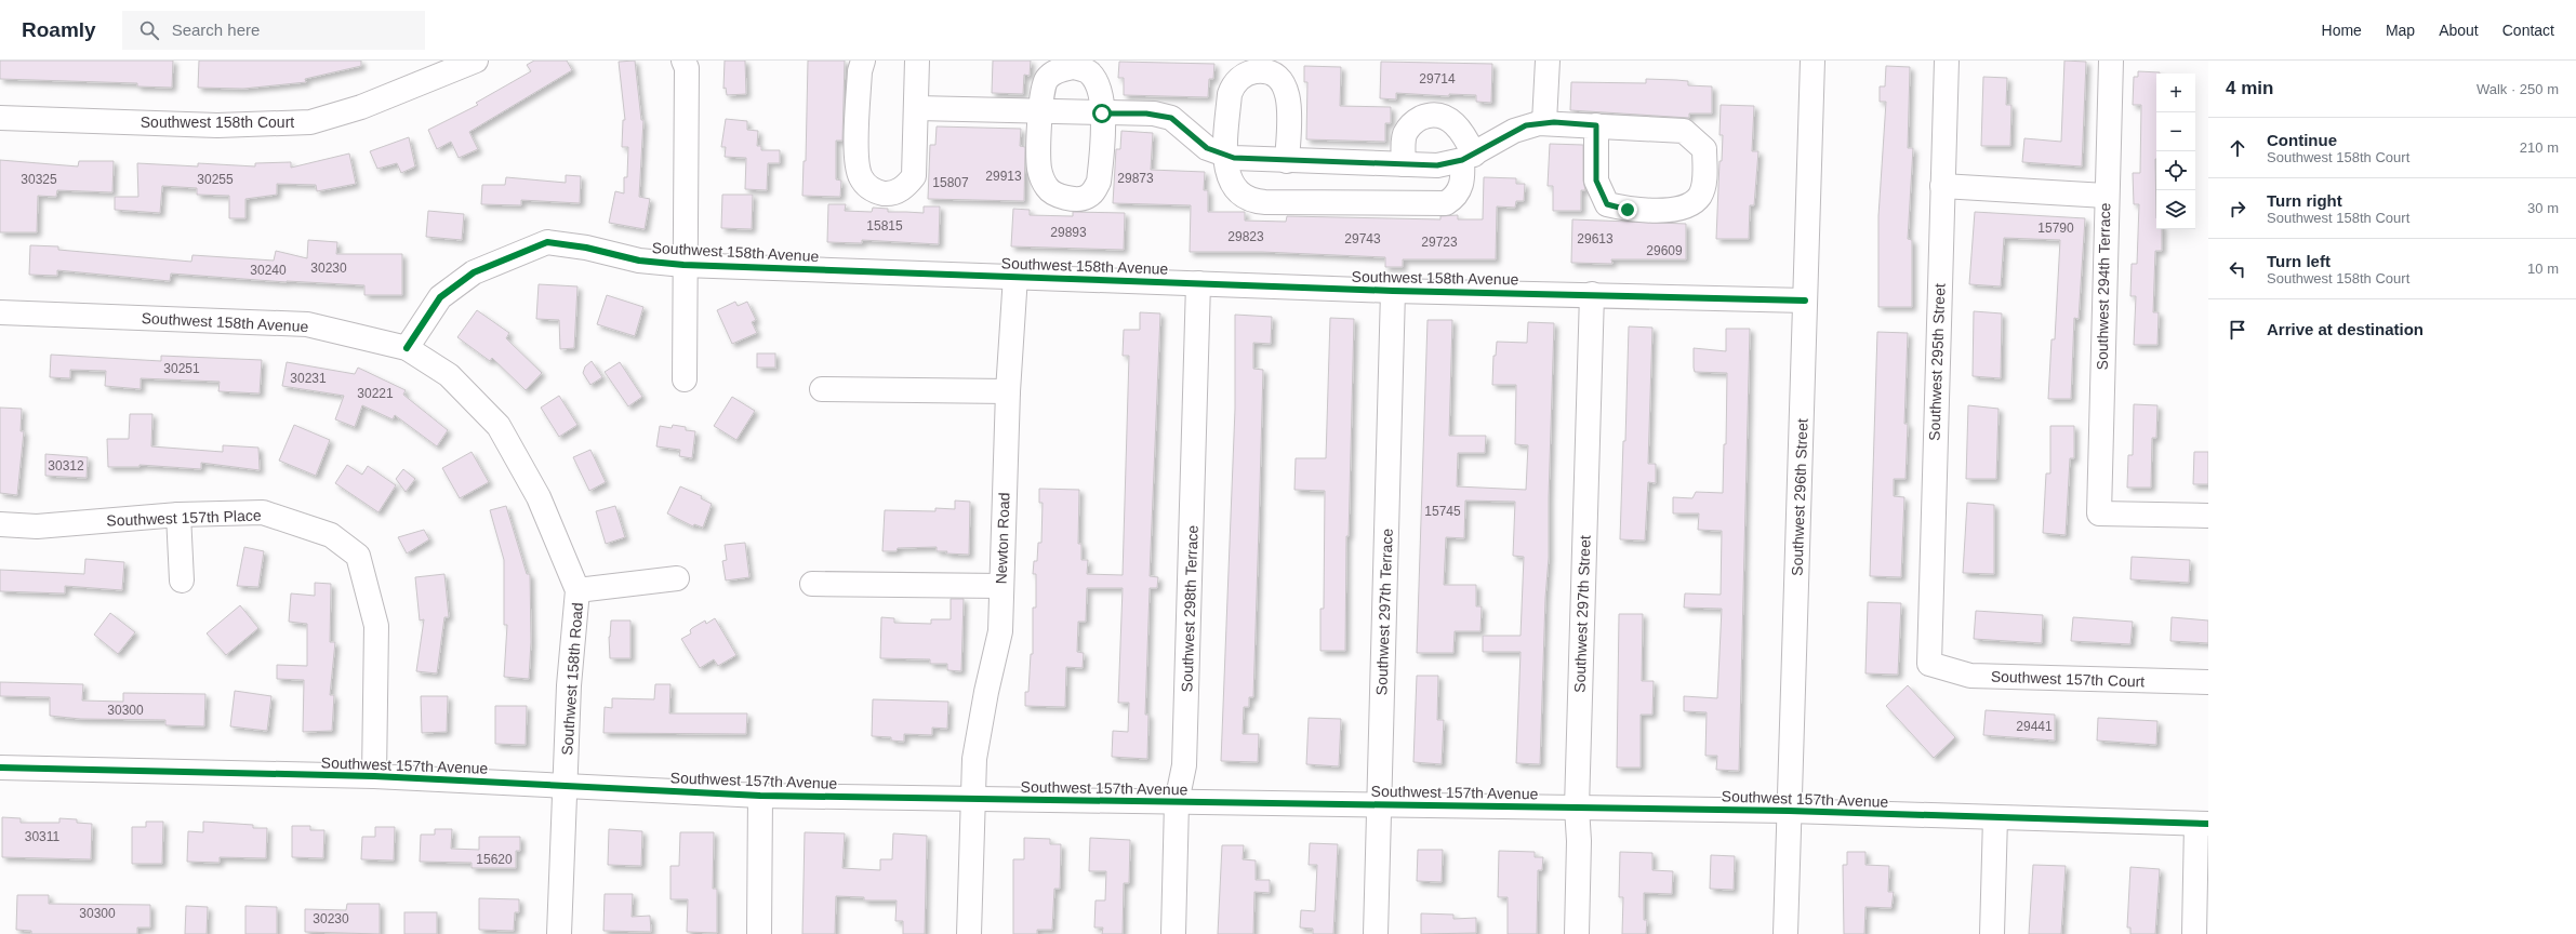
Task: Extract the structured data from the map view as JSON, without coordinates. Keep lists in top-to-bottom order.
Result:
{
  "streets": {
    "street": [
      "Southwest 158th Court",
      "Southwest 158th Avenue",
      "Southwest 294th Terrace",
      "Southwest 295th Street",
      "Southwest 296th Street",
      "Southwest 157th Place",
      "Newton Road",
      "Southwest 298th Terrace",
      "Southwest 297th Terrace",
      "Southwest 297th Street",
      "Southwest 158th Road",
      "Southwest 157th Court",
      "Southwest 157th Avenue"
    ]
  },
  "crossings": [
    ["Southwest 158th Avenue", "Southwest 296th Street"],
    ["Southwest 158th Avenue", "Newton Road"],
    ["Southwest 158th Avenue", "Southwest 298th Terrace"],
    ["Southwest 158th Avenue", "Southwest 297th Terrace"],
    ["Southwest 158th Avenue", "Southwest 297th Street"],
    ["Southwest 158th Avenue", "Southwest 158th Road"],
    ["Southwest 295th Street", "Southwest 157th Court"],
    ["Southwest 296th Street", "Southwest 157th Avenue"],
    ["Southwest 157th Place", "Southwest 157th Avenue"],
    ["Newton Road", "Southwest 157th Avenue"],
    ["Southwest 298th Terrace", "Southwest 157th Avenue"],
    ["Southwest 297th Terrace", "Southwest 157th Avenue"],
    ["Southwest 297th Street", "Southwest 157th Avenue"],
    ["Southwest 158th Road", "Southwest 157th Avenue"]
  ],
  "house_numbers": [
    "29714",
    "29913",
    "29873",
    "30325",
    "30255",
    "15807",
    "15815",
    "15790",
    "29893",
    "29823",
    "29743",
    "29613",
    "29723",
    "29609",
    "30230",
    "30240",
    "30251",
    "30231",
    "30221",
    "30312",
    "15745",
    "30300",
    "29441",
    "30311",
    "15620",
    "30300",
    "30230"
  ],
  "page": {
    "header": "Roamly",
    "search": "Search here",
    "nav": [
      "Home",
      "Map",
      "About",
      "Contact"
    ],
    "heading": ["4 min", "Walk · 250 m"],
    "map_buttons": ["+", "−"],
    "list": [
      ["Continue", "Southwest 158th Court", "210 m"],
      ["Turn right", "Southwest 158th Court", "30 m"],
      ["Turn left", "Southwest 158th Court", "10 m"],
      "Arrive at destination"
    ]
  }
}
